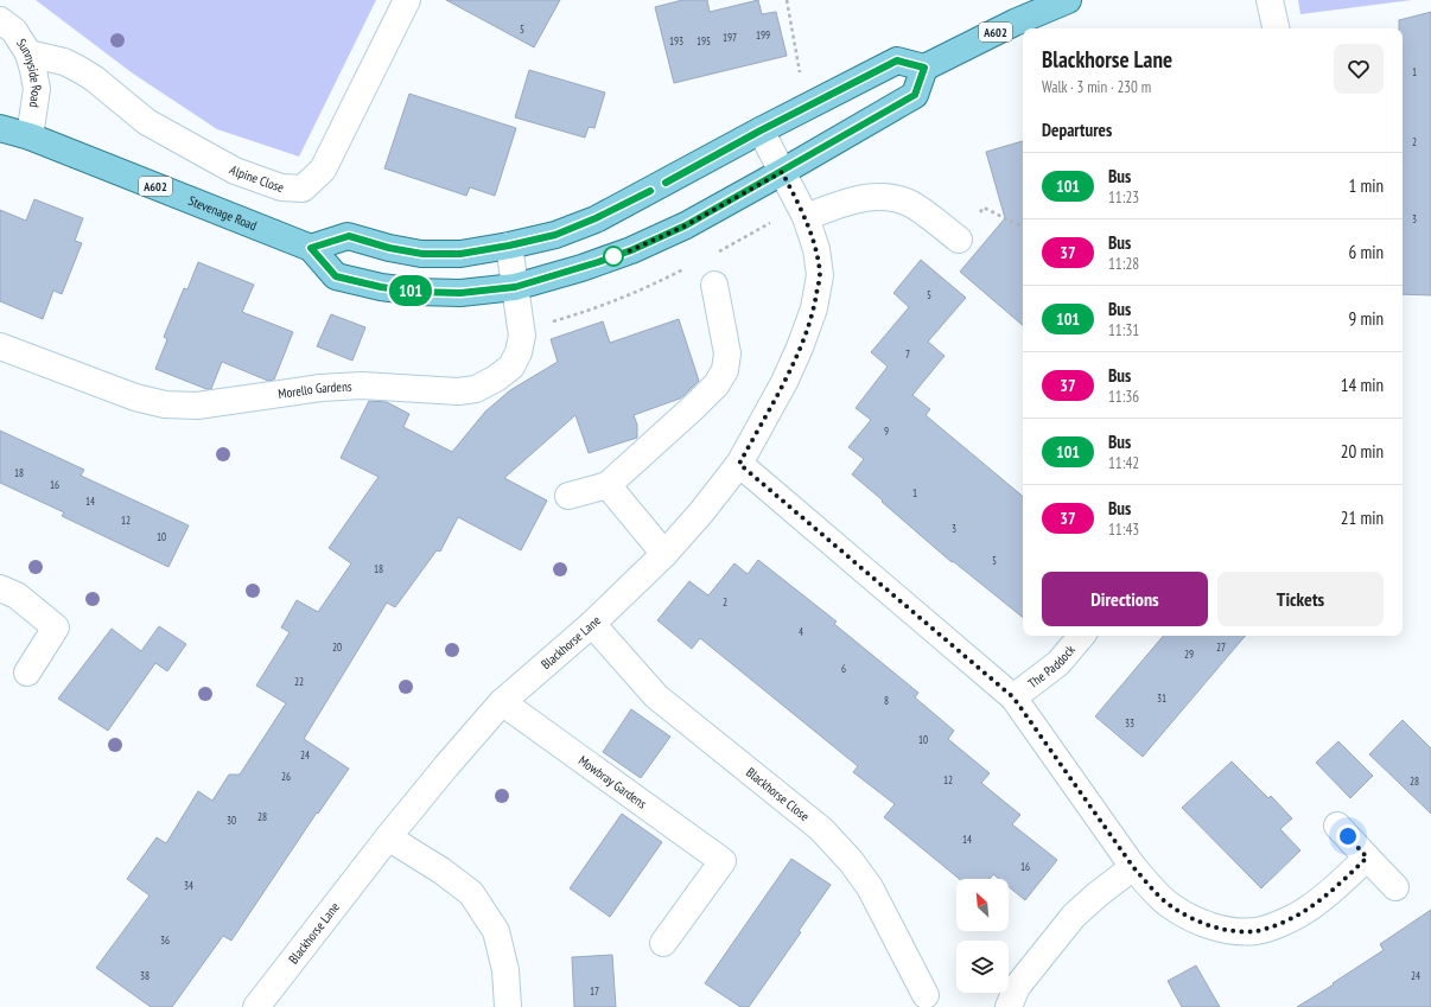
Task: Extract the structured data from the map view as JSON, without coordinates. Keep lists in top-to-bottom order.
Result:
{
  "streets": {
    "main road": ["A602", "Stevenage Road"],
    "street": [
      "Sunnyside Road",
      "Alpine Close",
      "Morello Gardens",
      "Blackhorse Lane",
      "The Paddock",
      "Mowbray Gardens",
      "Blackhorse Close"
    ]
  },
  "crossings": [
    ["A602", "Stevenage Road"],
    ["Sunnyside Road", "Alpine Close"],
    ["Sunnyside Road", "Stevenage Road"],
    ["Stevenage Road", "Morello Gardens"],
    ["Stevenage Road", "Blackhorse Lane"],
    ["Blackhorse Lane", "The Paddock"],
    ["Blackhorse Lane", "Mowbray Gardens"],
    ["Blackhorse Lane", "Blackhorse Close"]
  ],
  "lines": ["bus line 101"],
  "house_numbers": [
    "5",
    "199",
    "197",
    "193",
    "195",
    "1",
    "2",
    "3",
    "5",
    "7",
    "9",
    "18",
    "16",
    "1",
    "14",
    "12",
    "3",
    "10",
    "5",
    "18",
    "2",
    "4",
    "20",
    "27",
    "29",
    "6",
    "22",
    "31",
    "8",
    "33",
    "10",
    "24",
    "26",
    "12",
    "28",
    "28",
    "30",
    "14",
    "16",
    "34",
    "36",
    "38",
    "24",
    "17"
  ],
  "north": "top left",
  "page": {
    "on_map": "101",
    "heading": [
      ["Blackhorse Lane", "Walk · 3 min · 230 m"],
      "Departures"
    ],
    "list": [
      {
        "mark": "101",
        "name": "Bus",
        "note": "11:23",
        "value": "1 min"
      },
      {
        "mark": "37",
        "name": "Bus",
        "note": "11:28",
        "value": "6 min"
      },
      {
        "mark": "101",
        "name": "Bus",
        "note": "11:31",
        "value": "9 min"
      },
      {
        "mark": "37",
        "name": "Bus",
        "note": "11:36",
        "value": "14 min"
      },
      {
        "mark": "101",
        "name": "Bus",
        "note": "11:42",
        "value": "20 min"
      },
      {
        "mark": "37",
        "name": "Bus",
        "note": "11:43",
        "value": "21 min"
      }
    ],
    "buttons": ["Directions", "Tickets"]
  }
}
